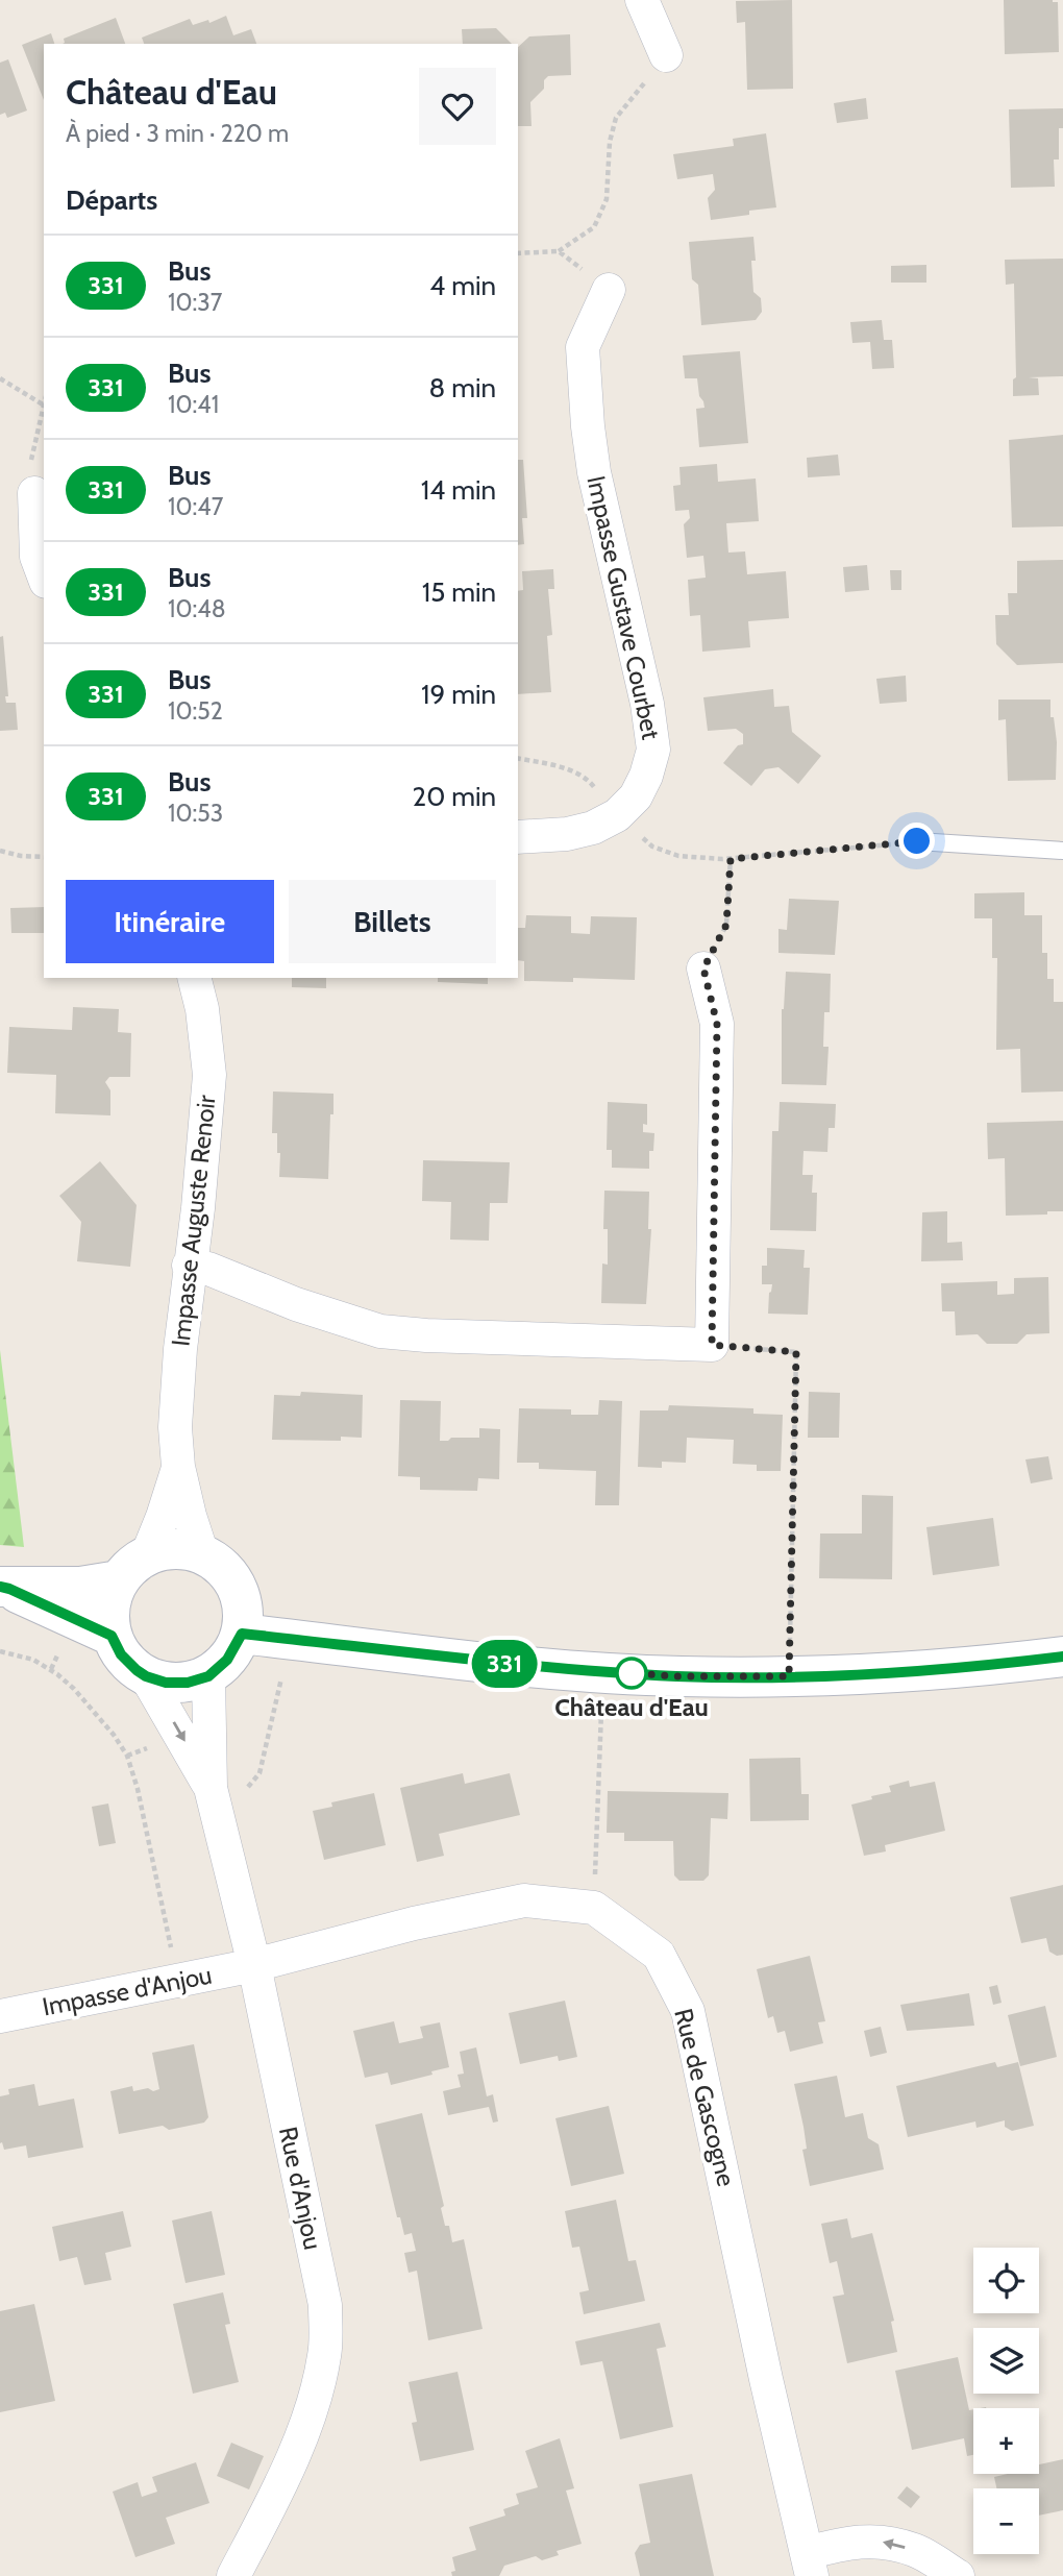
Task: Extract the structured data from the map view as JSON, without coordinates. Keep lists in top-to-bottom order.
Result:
{
  "streets": {
    "street": [
      "Impasse Gustave Courbet",
      "Impasse Auguste Renoir",
      "Impasse d'Anjou",
      "Rue de Gascogne",
      "Rue d'Anjou"
    ]
  },
  "crossings": [
    ["Impasse Auguste Renoir", "Rue d'Anjou"],
    ["Impasse d'Anjou", "Rue d'Anjou"]
  ],
  "places": ["Château d'Eau"],
  "lines": ["bus line 331"],
  "page": {
    "on_map": "331",
    "heading": [
      ["Château d'Eau", "À pied · 3 min · 220 m"],
      "Départs"
    ],
    "list": [
      {
        "mark": "331",
        "name": "Bus",
        "note": "10:37",
        "value": "4 min"
      },
      {
        "mark": "331",
        "name": "Bus",
        "note": "10:41",
        "value": "8 min"
      },
      {
        "mark": "331",
        "name": "Bus",
        "note": "10:47",
        "value": "14 min"
      },
      {
        "mark": "331",
        "name": "Bus",
        "note": "10:48",
        "value": "15 min"
      },
      {
        "mark": "331",
        "name": "Bus",
        "note": "10:52",
        "value": "19 min"
      },
      {
        "mark": "331",
        "name": "Bus",
        "note": "10:53",
        "value": "20 min"
      }
    ],
    "buttons": ["Itinéraire", "Billets"],
    "map_buttons": ["+", "−"]
  }
}
